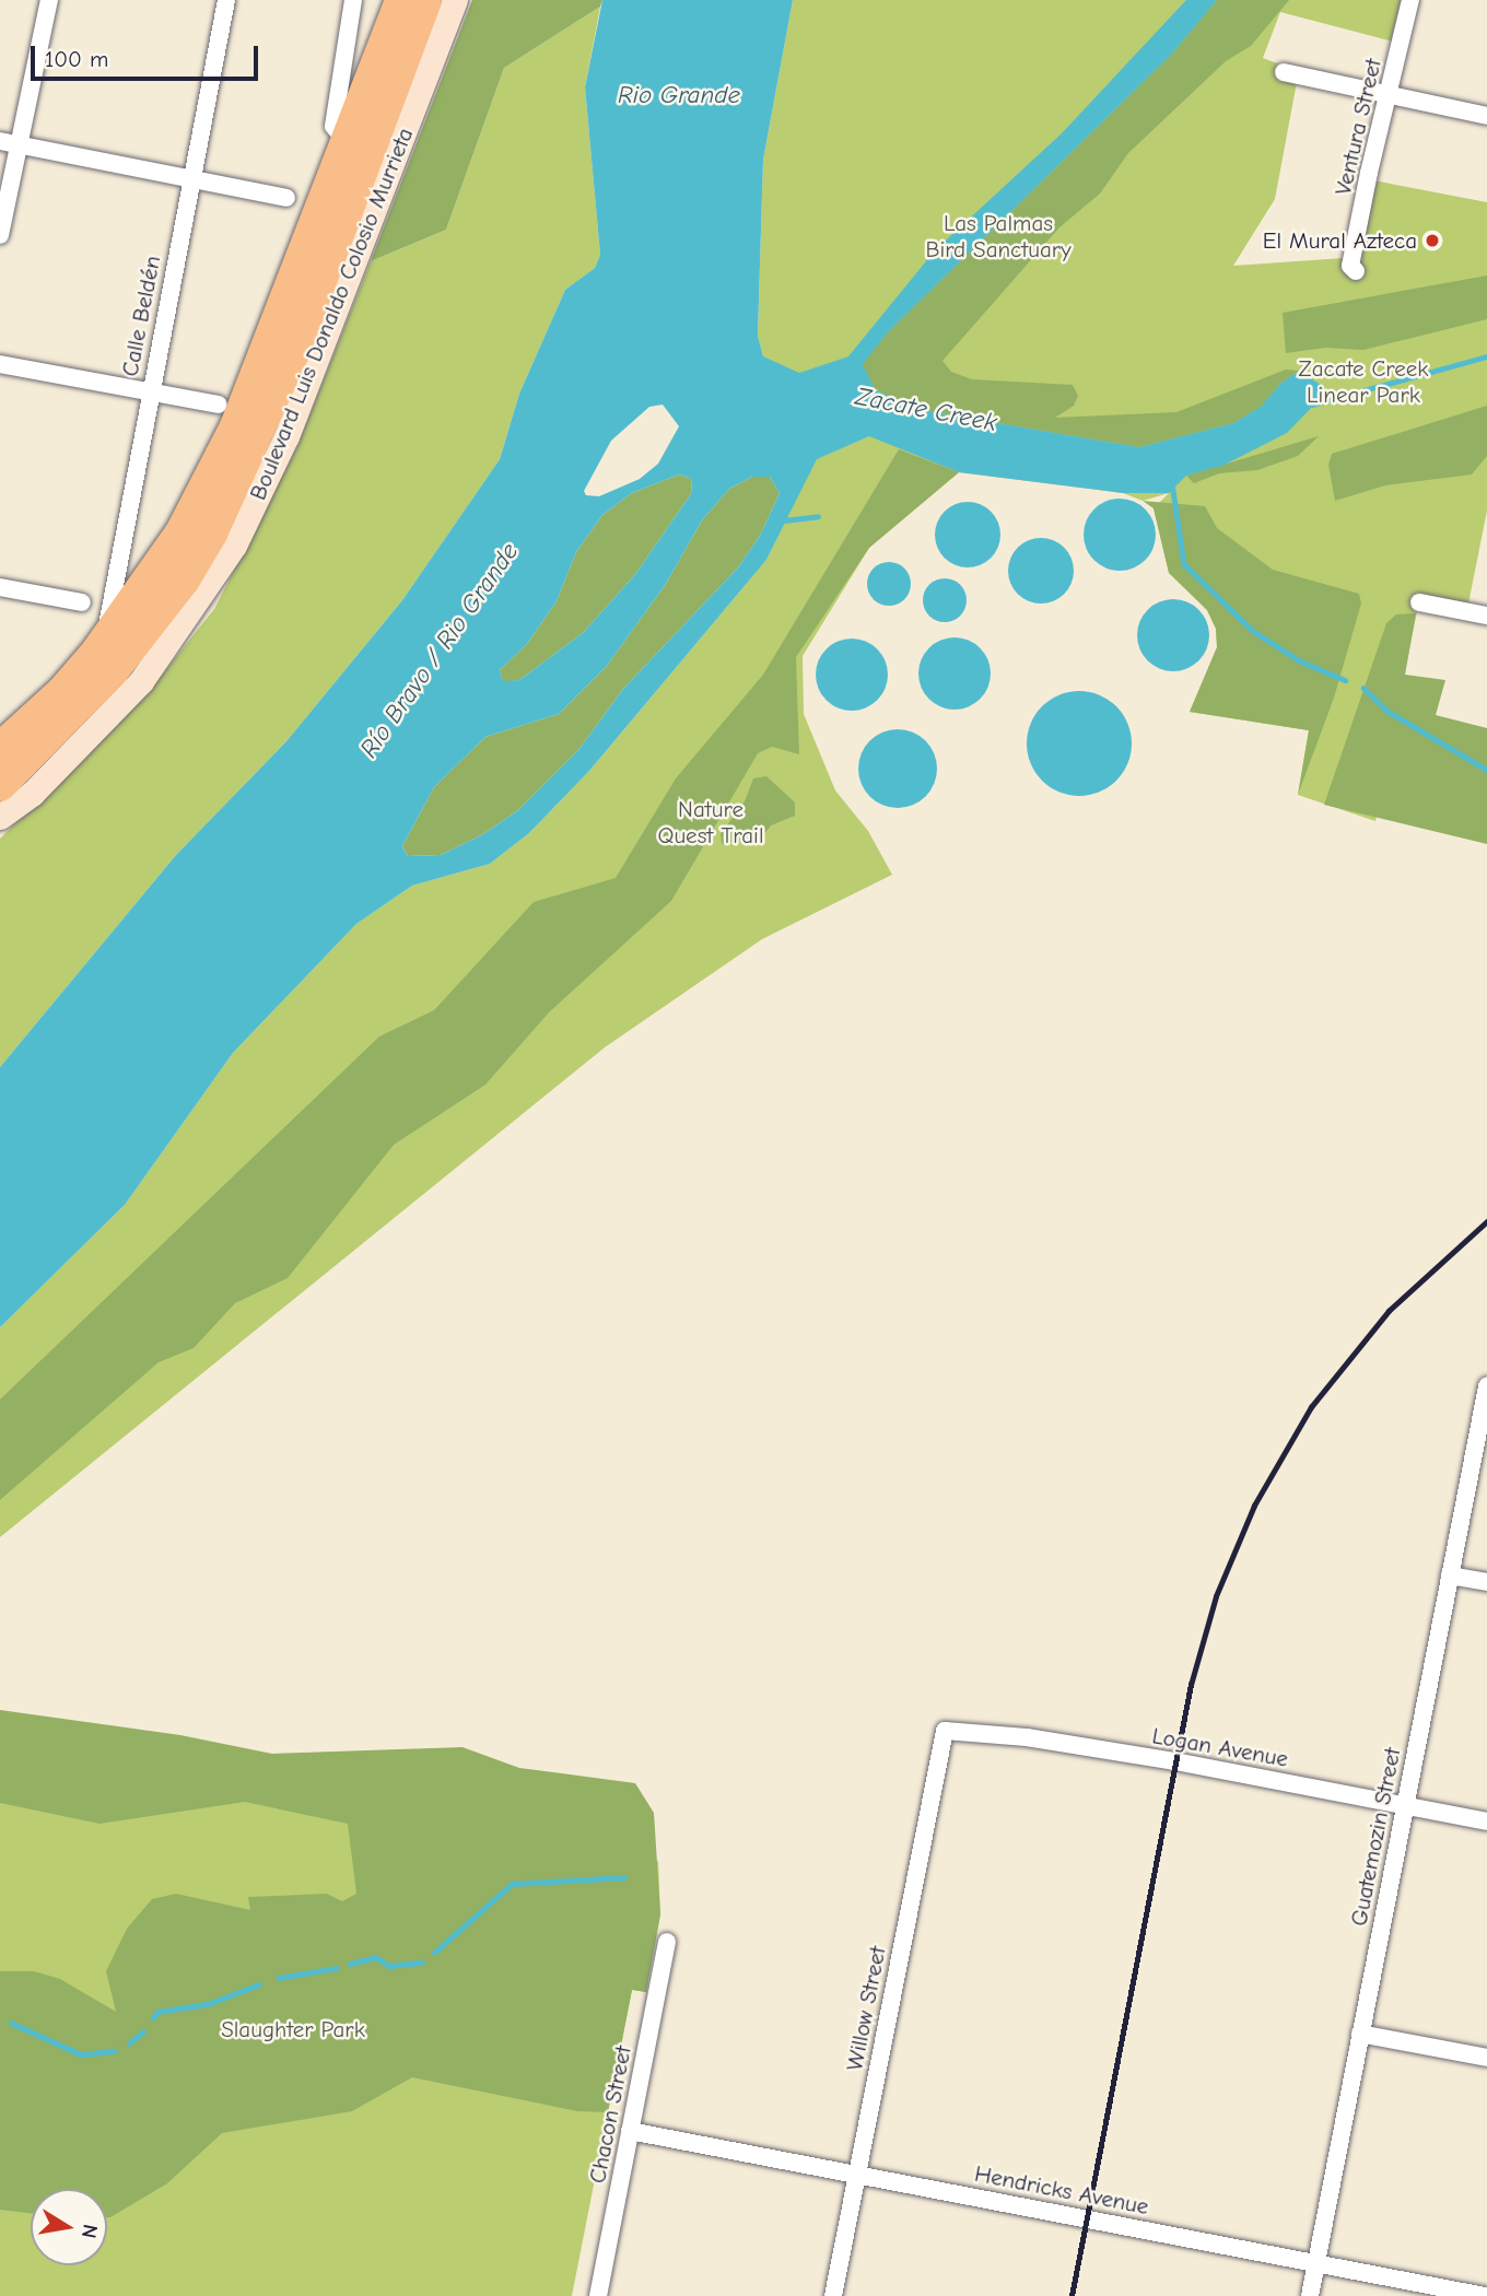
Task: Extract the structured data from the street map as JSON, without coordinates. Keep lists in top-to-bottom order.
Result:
{
  "streets": {
    "highway": ["Boulevard Luis Donaldo Colosio Murrieta"],
    "street": [
      "Ventura Street",
      "Calle Beldén",
      "Logan Avenue",
      "Guatemozin Street",
      "Willow Street",
      "Chacon Street",
      "Hendricks Avenue"
    ]
  },
  "crossings": [
    ["Boulevard Luis Donaldo Colosio Murrieta", "Calle Beldén"],
    ["Logan Avenue", "Guatemozin Street"],
    ["Logan Avenue", "Willow Street"],
    ["Guatemozin Street", "Hendricks Avenue"],
    ["Willow Street", "Hendricks Avenue"],
    ["Chacon Street", "Hendricks Avenue"]
  ],
  "water": ["Rio Grande", "Zacate Creek", "Río Bravo / Rio Grande"],
  "parks": [
    "Las Palmas Bird Sanctuary",
    "Zacate Creek Linear Park",
    "Nature Quest Trail",
    "Slaughter Park"
  ],
  "places": ["El Mural Azteca"],
  "scale_bar": "100 m",
  "north": "right"
}
